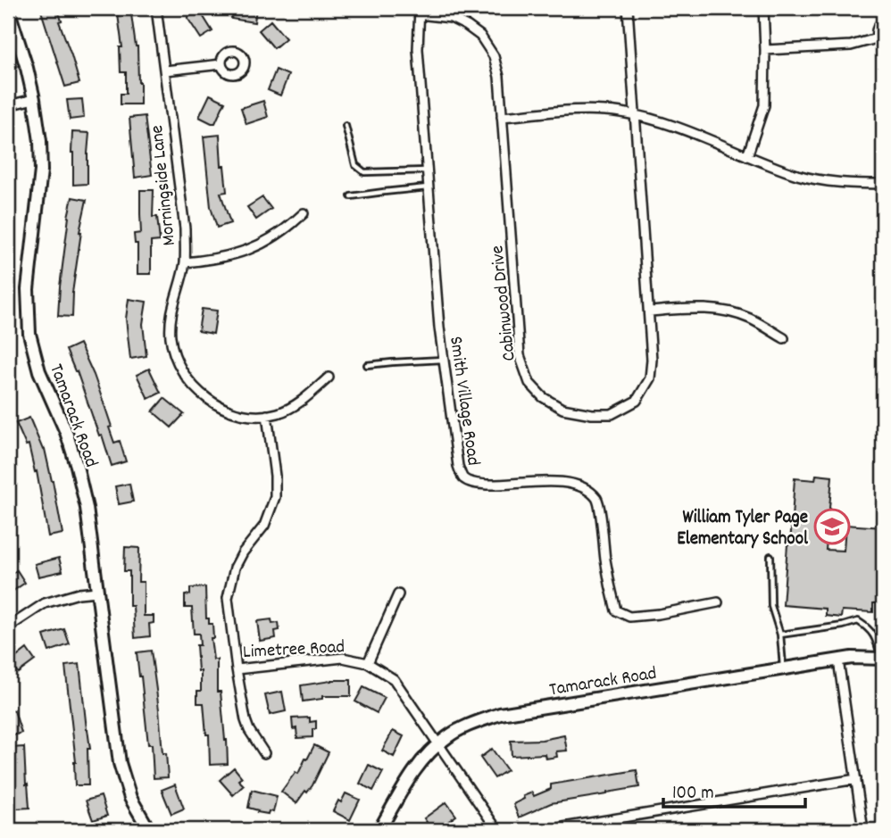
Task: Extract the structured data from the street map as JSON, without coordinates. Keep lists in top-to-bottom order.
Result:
{
  "streets": {
    "street": [
      "Morningside Lane",
      "Cabinwood Drive",
      "Smith Village Road",
      "Tamarack Road",
      "Limetree Road"
    ]
  },
  "crossings": [
    ["Morningside Lane", "Limetree Road"],
    ["Cabinwood Drive", "Smith Village Road"],
    ["Tamarack Road", "Limetree Road"]
  ],
  "places": {
    "school or university": ["William Tyler Page Elementary School"]
  },
  "scale_bar": "100 m"
}
